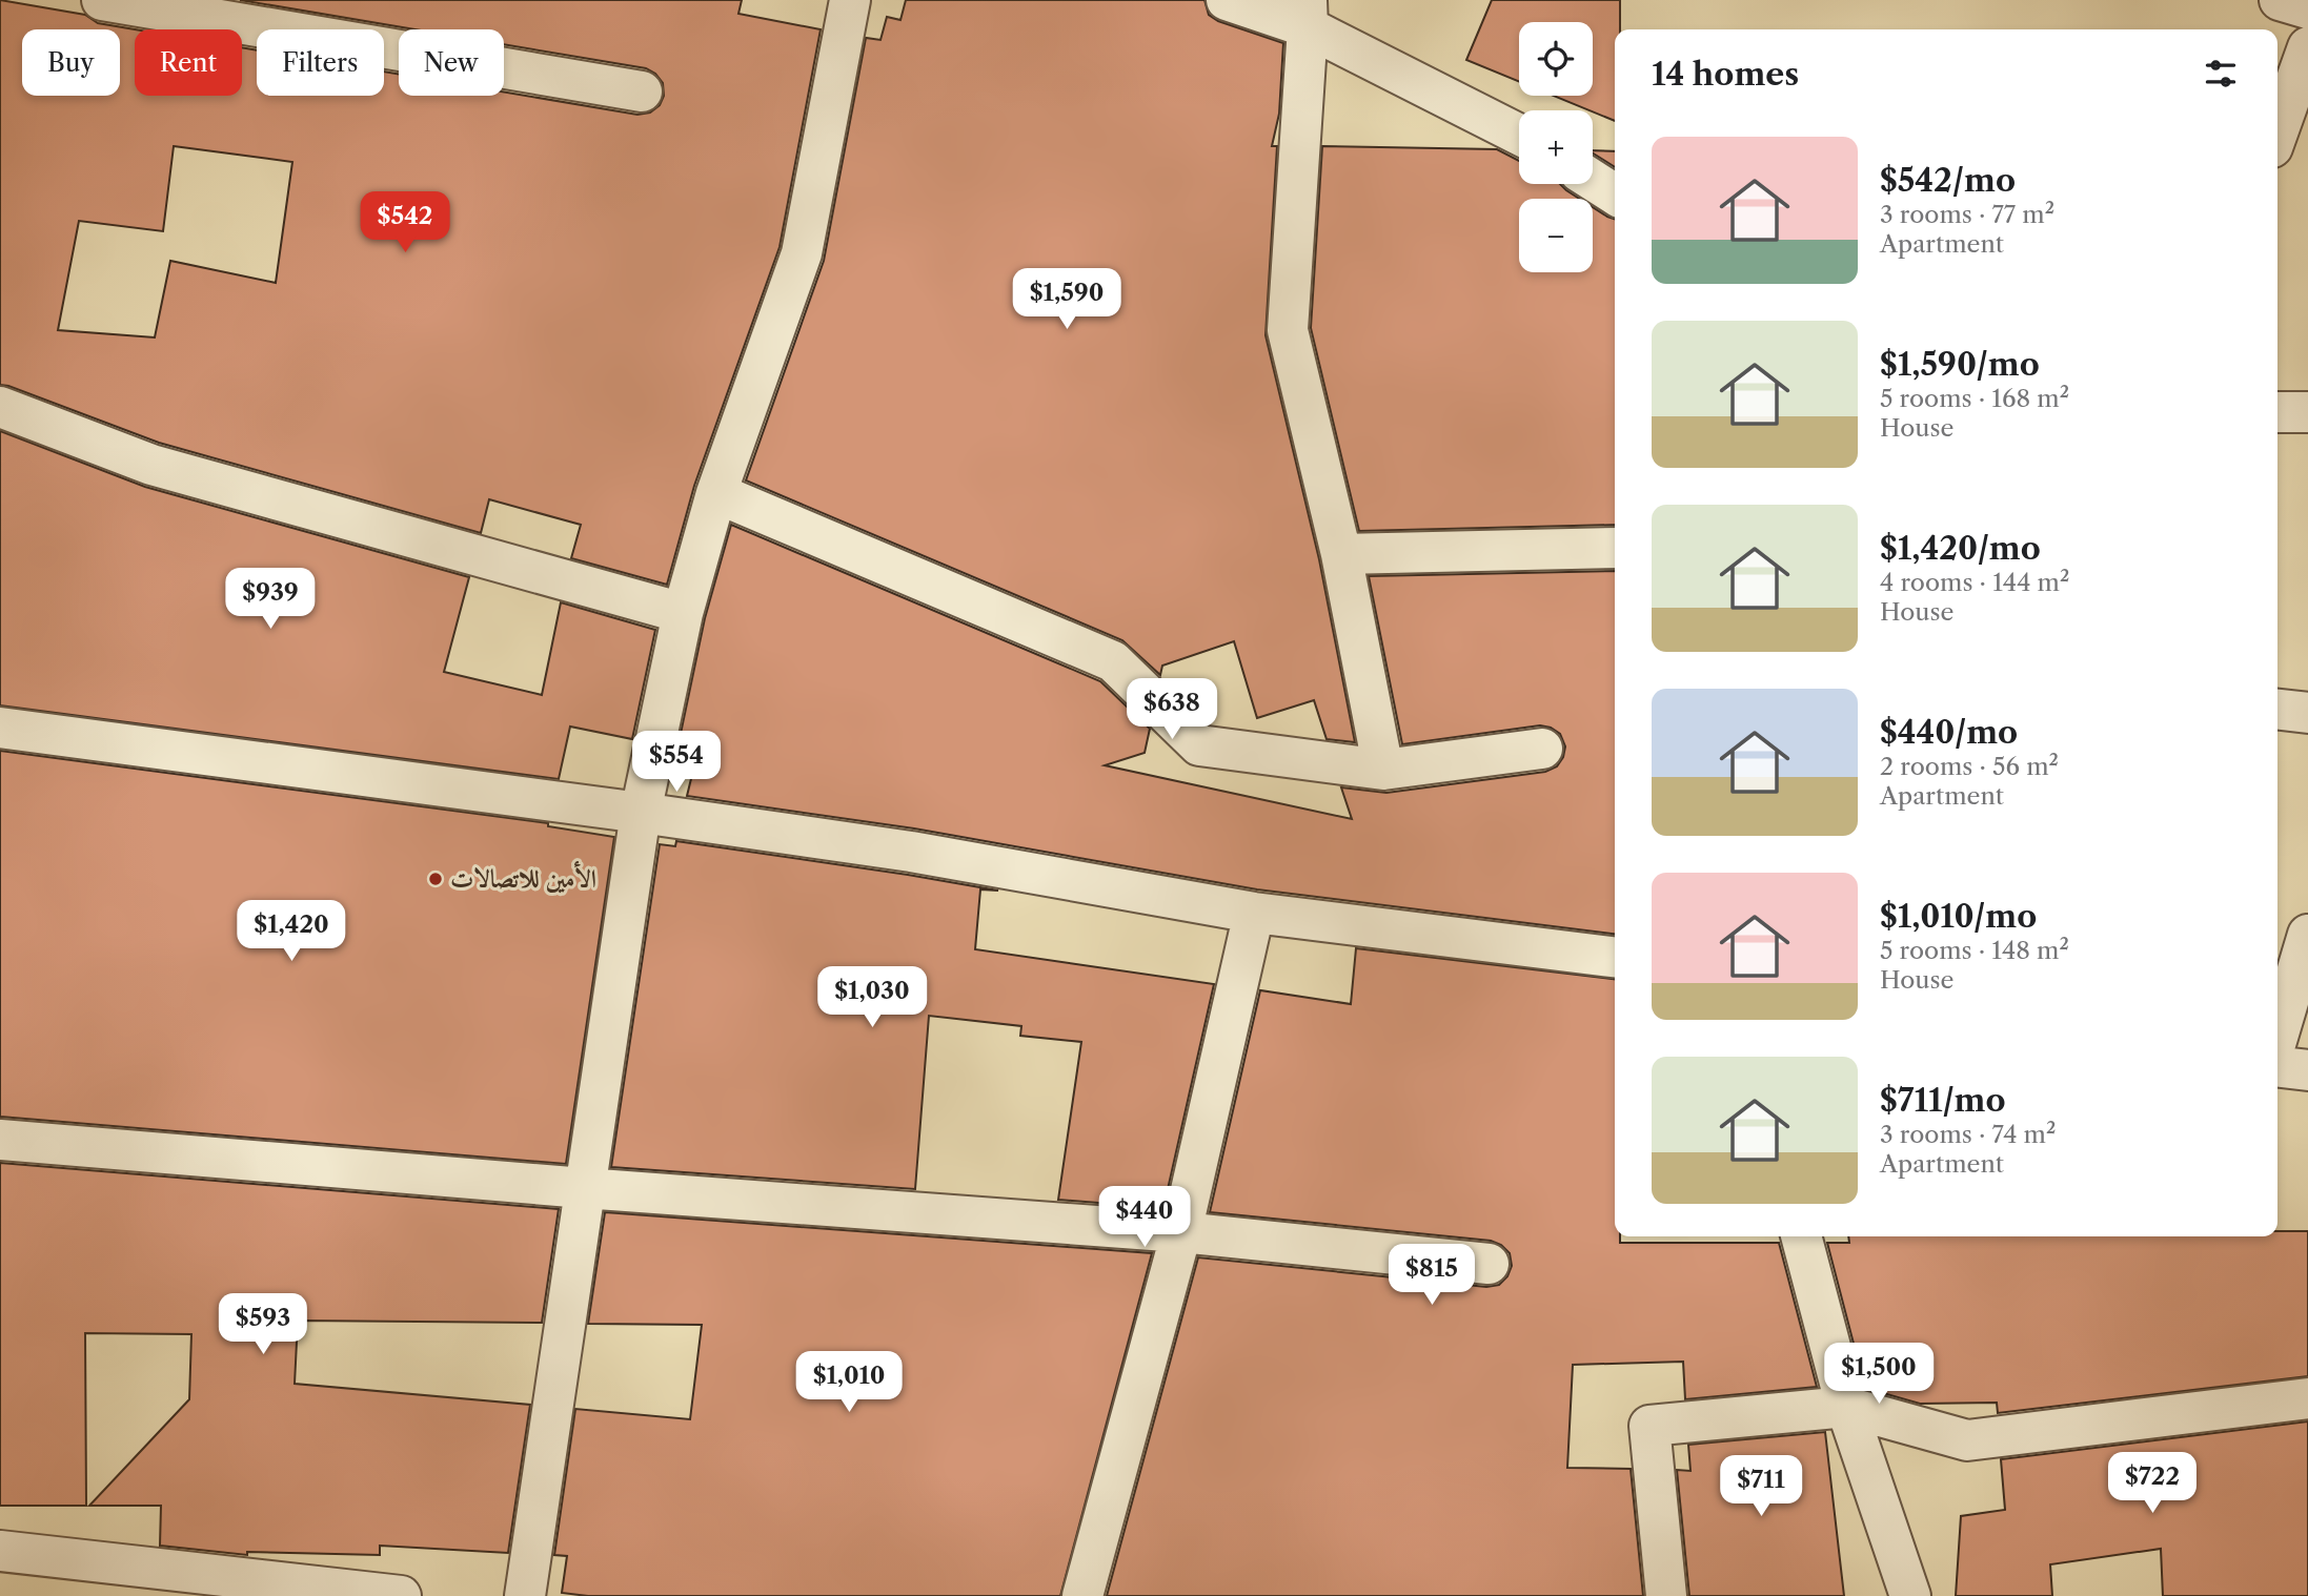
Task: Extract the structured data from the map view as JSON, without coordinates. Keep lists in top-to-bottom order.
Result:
{
  "places": ["الأمين للاتصالات"],
  "page": {
    "map_buttons": ["+", "−"],
    "chip": [
      "Buy",
      "Rent",
      "Filters",
      "New"
    ],
    "heading": "14 homes",
    "list": [
      {
        "name": "$542/mo",
        "note": "3 rooms · 77 m² · Apartment"
      },
      {
        "name": "$1,590/mo",
        "note": "5 rooms · 168 m² · House"
      },
      {
        "name": "$1,420/mo",
        "note": "4 rooms · 144 m² · House"
      },
      {
        "name": "$440/mo",
        "note": "2 rooms · 56 m² · Apartment"
      },
      {
        "name": "$1,010/mo",
        "note": "5 rooms · 148 m² · House"
      },
      {
        "name": "$711/mo",
        "note": "3 rooms · 74 m² · Apartment"
      }
    ],
    "price": [
      "$542",
      "$1,590",
      "$939",
      "$638",
      "$554",
      "$1,420",
      "$1,030",
      "$440",
      "$815",
      "$593",
      "$1,500",
      "$1,010",
      "$722",
      "$711"
    ]
  }
}
